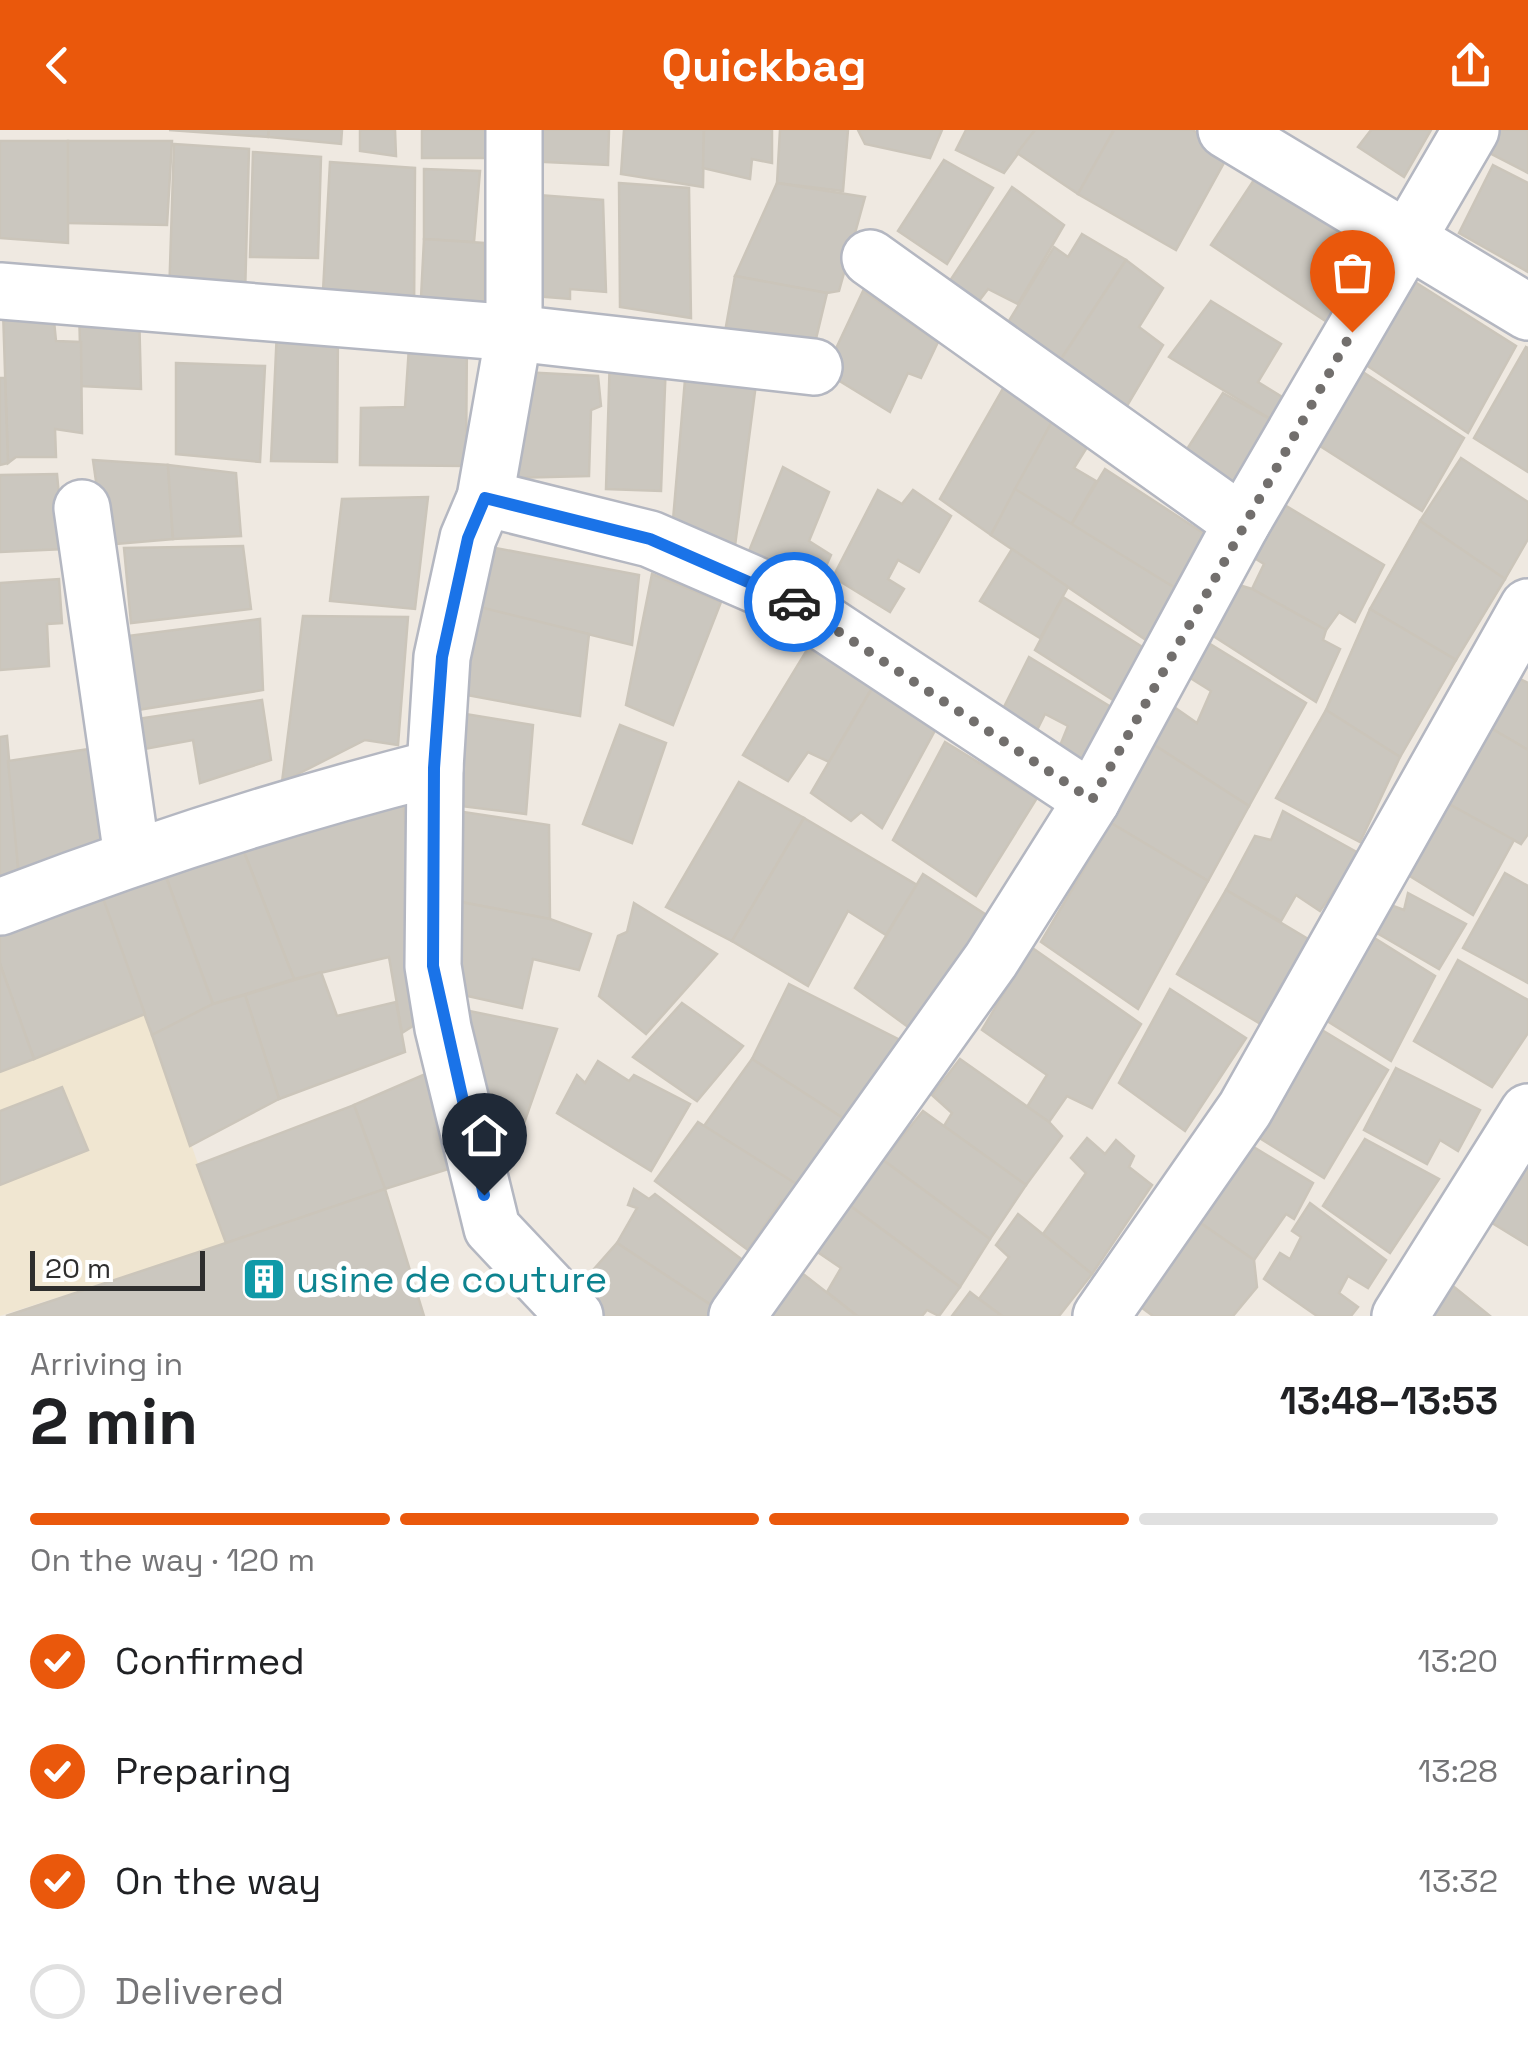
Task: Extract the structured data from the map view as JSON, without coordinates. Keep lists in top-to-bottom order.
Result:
{
  "places": {
    "building": ["usine de couture"]
  },
  "scale_bar": "20 m",
  "page": {
    "header": "Quickbag",
    "scale": "20 m",
    "heading": ["2 min", "Arriving in", "13:48–13:53"],
    "bar": "On the way · 120 m",
    "list": [
      ["Confirmed", "13:20"],
      ["Preparing", "13:28"],
      ["On the way", "13:32"],
      "Delivered"
    ]
  }
}
